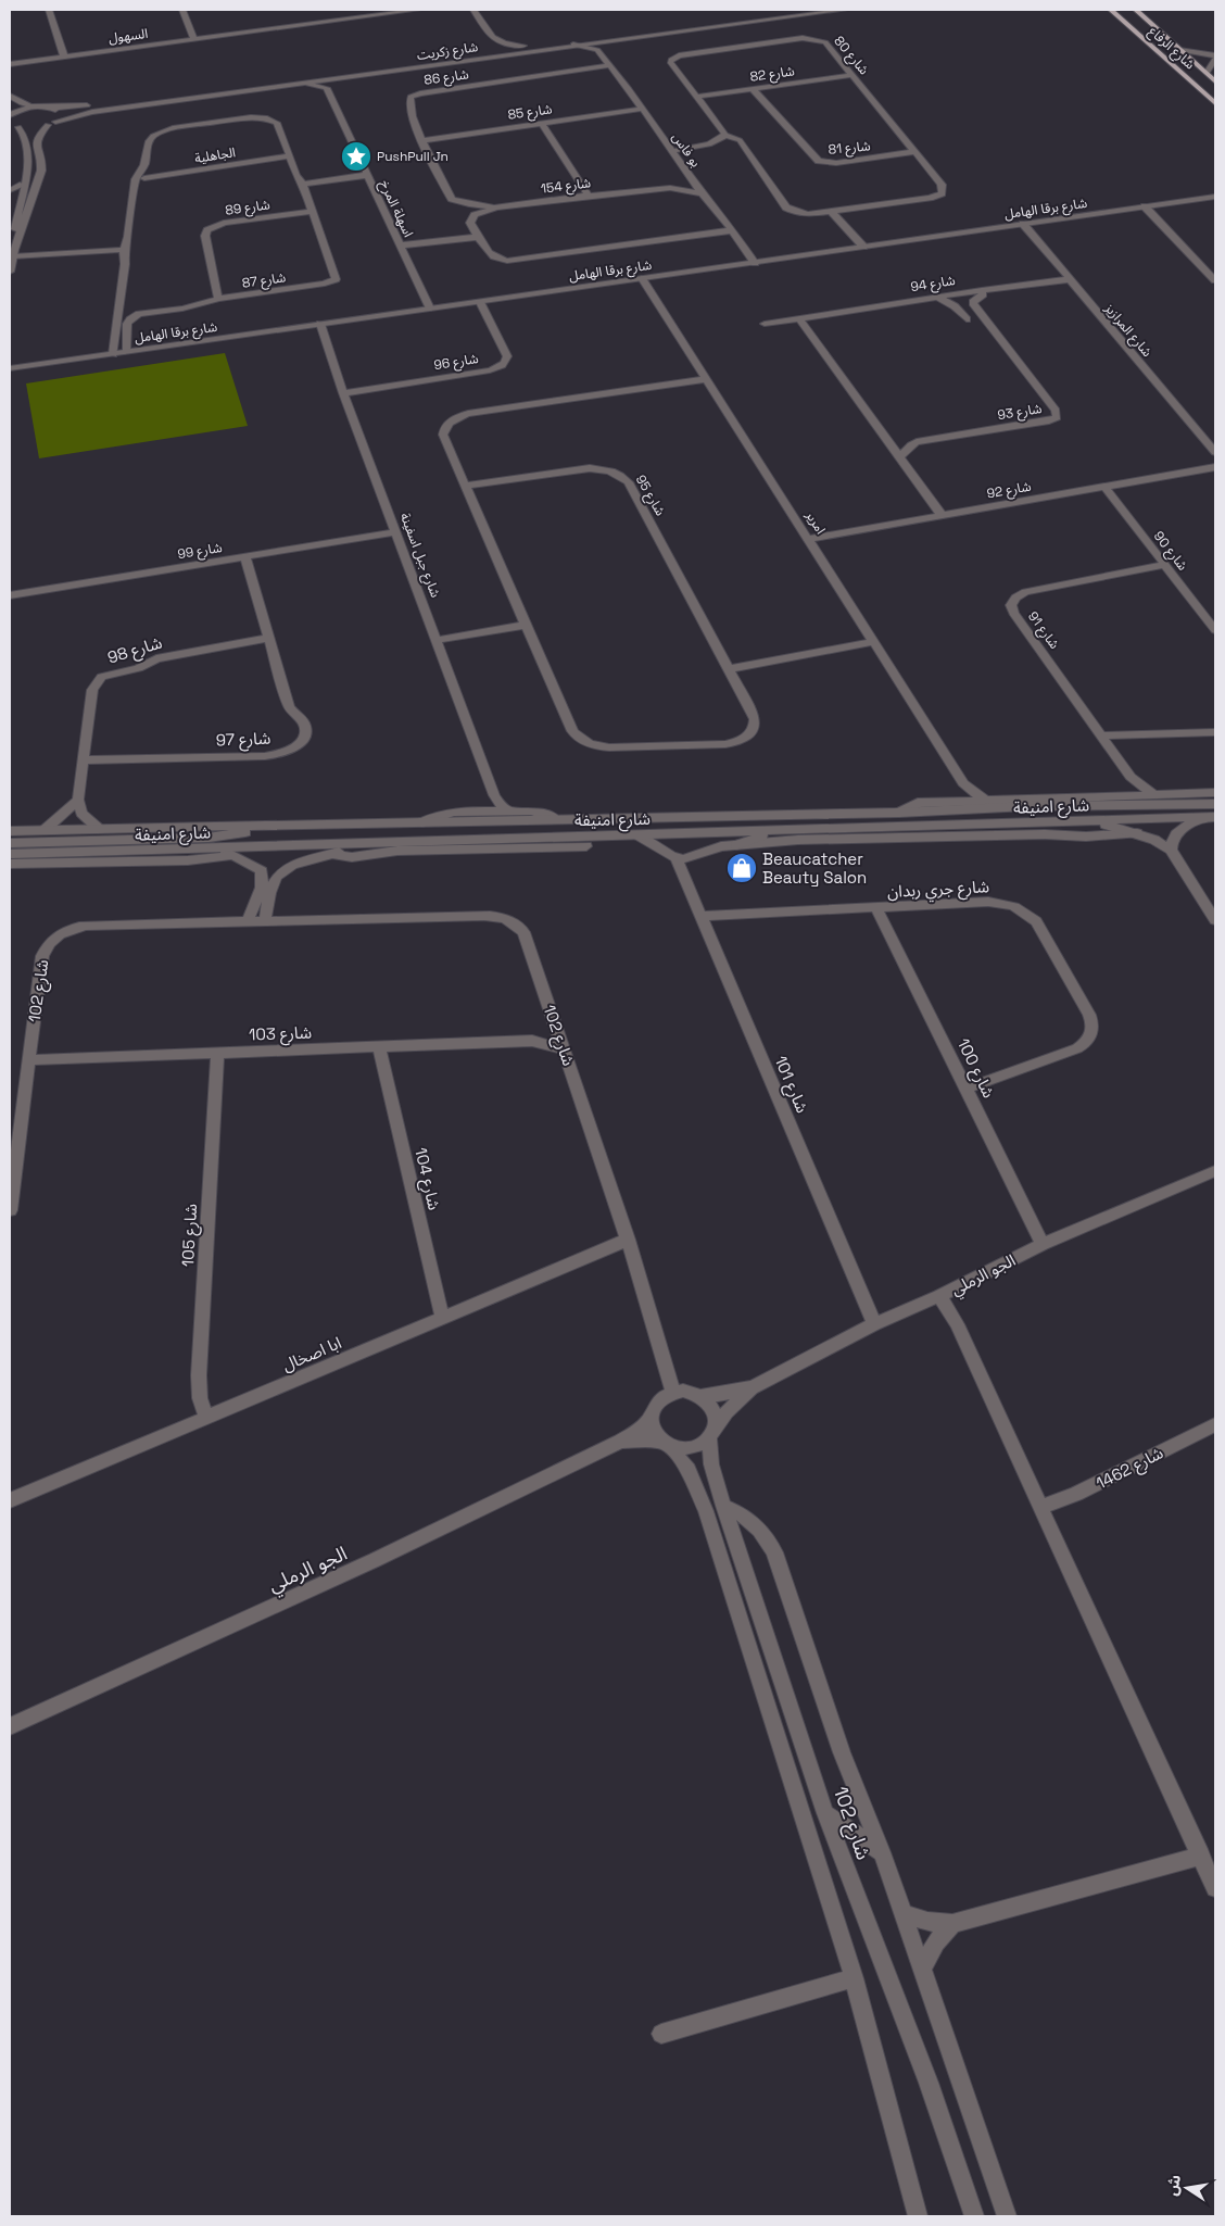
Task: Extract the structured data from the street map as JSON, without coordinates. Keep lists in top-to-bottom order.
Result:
{
  "streets": {
    "main road": ["شارع الرفاع"],
    "street": [
      "السهول",
      "شارع زكريت",
      "شارع 80",
      "شارع 82",
      "شارع 86",
      "شارع 85",
      "شارع 81",
      "بو فاس",
      "الجاهلية",
      "شارع 154",
      "شارع 89",
      "اسهلة المرخ",
      "شارع برقا الهامل",
      "شارع 87",
      "شارع 94",
      "شارع المرازيز",
      "شارع 96",
      "شارع 93",
      "شارع 92",
      "شارع 95",
      "امرير",
      "شارع 99",
      "شارع 90",
      "شارع جبل اسفينة",
      "شارع 91",
      "شارع 98",
      "شارع 97",
      "شارع امنيفة",
      "شارع جري ربدان",
      "شارع 102",
      "شارع 103",
      "شارع 100",
      "شارع 101",
      "شارع 104",
      "شارع 105",
      "الجو الرملي",
      "ابا اصخال",
      "شارع 1462"
    ]
  },
  "crossings": [
    ["شارع 80", "شارع 82"],
    ["شارع 80", "شارع 81"],
    ["شارع 82", "شارع 81"],
    ["شارع 86", "شارع 85"],
    ["شارع 86", "بو فاس"],
    ["شارع 86", "شارع 154"],
    ["شارع 85", "بو فاس"],
    ["بو فاس", "شارع 154"],
    ["بو فاس", "شارع برقا الهامل"],
    ["الجاهلية", "شارع 87"],
    ["شارع 89", "شارع 87"],
    ["اسهلة المرخ", "شارع برقا الهامل"],
    ["شارع برقا الهامل", "شارع 87"],
    ["شارع برقا الهامل", "شارع المرازيز"],
    ["شارع برقا الهامل", "شارع 96"],
    ["شارع برقا الهامل", "امرير"],
    ["شارع برقا الهامل", "شارع جبل اسفينة"],
    ["شارع 94", "شارع المرازيز"],
    ["شارع 94", "شارع 93"],
    ["شارع 96", "شارع جبل اسفينة"],
    ["شارع 92", "امرير"],
    ["شارع 92", "شارع 90"],
    ["شارع 95", "امرير"],
    ["شارع 99", "شارع جبل اسفينة"],
    ["شارع 99", "شارع 97"],
    ["شارع 90", "شارع 91"],
    ["شارع 98", "شارع 97"],
    ["شارع جري ربدان", "شارع 100"],
    ["شارع جري ربدان", "شارع 101"],
    ["شارع 102", "شارع 103"],
    ["شارع 102", "الجو الرملي"],
    ["شارع 102", "ابا اصخال"],
    ["شارع 103", "شارع 104"],
    ["شارع 103", "شارع 105"],
    ["شارع 100", "الجو الرملي"],
    ["شارع 101", "الجو الرملي"],
    ["شارع 104", "ابا اصخال"],
    ["شارع 105", "ابا اصخال"]
  ],
  "places": {
    "place": ["PushPull Jn"],
    "shop": ["Beaucatcher Beauty Salon"]
  },
  "north": "left"
}
